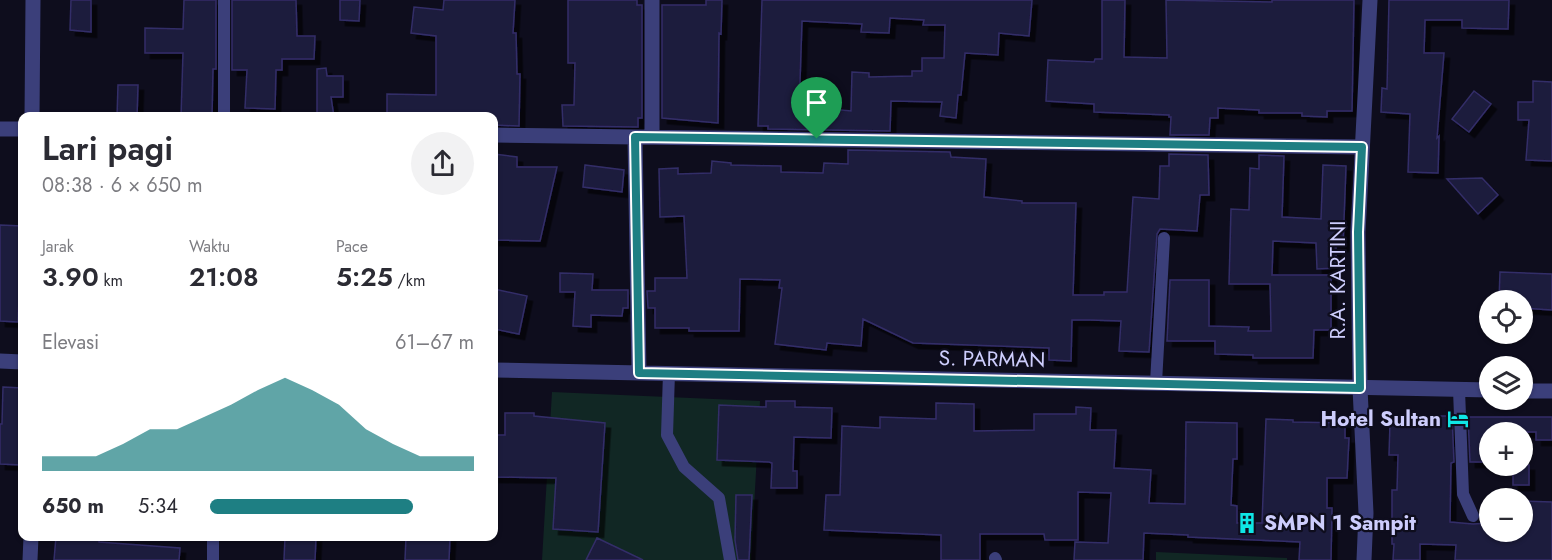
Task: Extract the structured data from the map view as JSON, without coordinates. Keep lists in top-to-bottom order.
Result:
{
  "streets": {
    "street": ["R.A. KARTINI", "S. PARMAN"]
  },
  "crossings": [
    ["R.A. KARTINI", "S. PARMAN"]
  ],
  "places": {
    "hotel": ["Hotel Sultan"],
    "building": ["SMPN 1 Sampit"]
  },
  "page": {
    "heading": ["Lari pagi", "08:38 · 6 × 650 m"],
    "stats": [
      ["Jarak", "3.90 km"],
      ["Waktu", "21:08"],
      ["Pace", "5:25 /km"]
    ],
    "map_buttons": ["+", "−"],
    "chart": ["Elevasi", "61–67 m"],
    "list": [
      {
        "name": "650 m",
        "note": "5:34"
      }
    ]
  }
}
